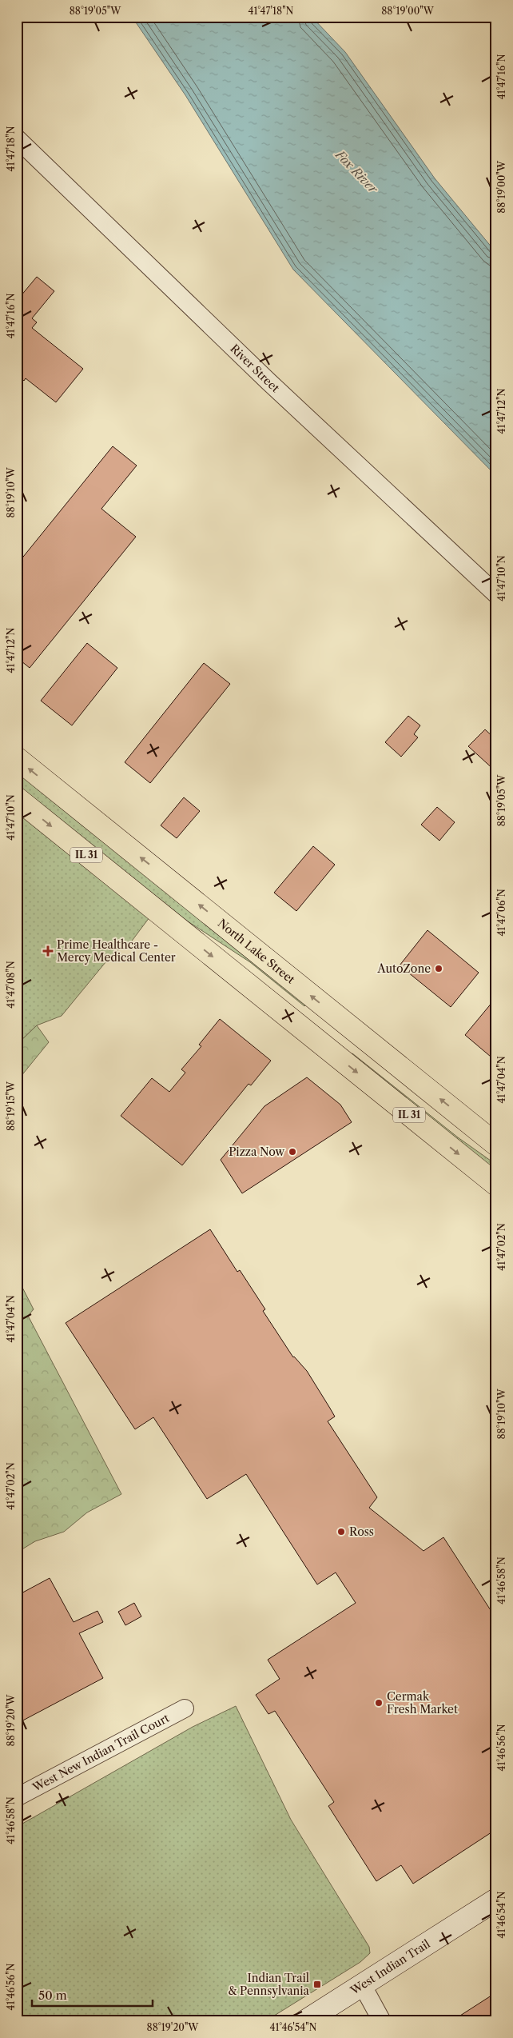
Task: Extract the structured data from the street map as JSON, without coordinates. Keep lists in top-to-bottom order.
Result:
{
  "streets": {
    "main road": ["IL 31", "North Lake Street", "West Indian Trail"],
    "street": ["River Street", "West New Indian Trail Court"]
  },
  "water": ["Fox River"],
  "places": {
    "health": ["Prime Healthcare - Mercy Medical Center"],
    "other": [
      "AutoZone",
      "Pizza Now",
      "Ross",
      "Cermak Fresh Market"
    ],
    "transit": ["Indian Trail & Pennsylvania"]
  },
  "scale_bar": "50 m",
  "coordinates": [
    "88°19'05\"W",
    "41°47'18\"N",
    "88°19'00\"W",
    "41°47'16\"N",
    "41°47'12\"N",
    "88°19'10\"W",
    "41°47'10\"N",
    "41°47'06\"N",
    "41°47'08\"N",
    "41°47'04\"N",
    "88°19'15\"W",
    "41°47'02\"N",
    "41°46'58\"N",
    "88°19'20\"W",
    "41°46'56\"N",
    "41°46'54\"N"
  ]
}
